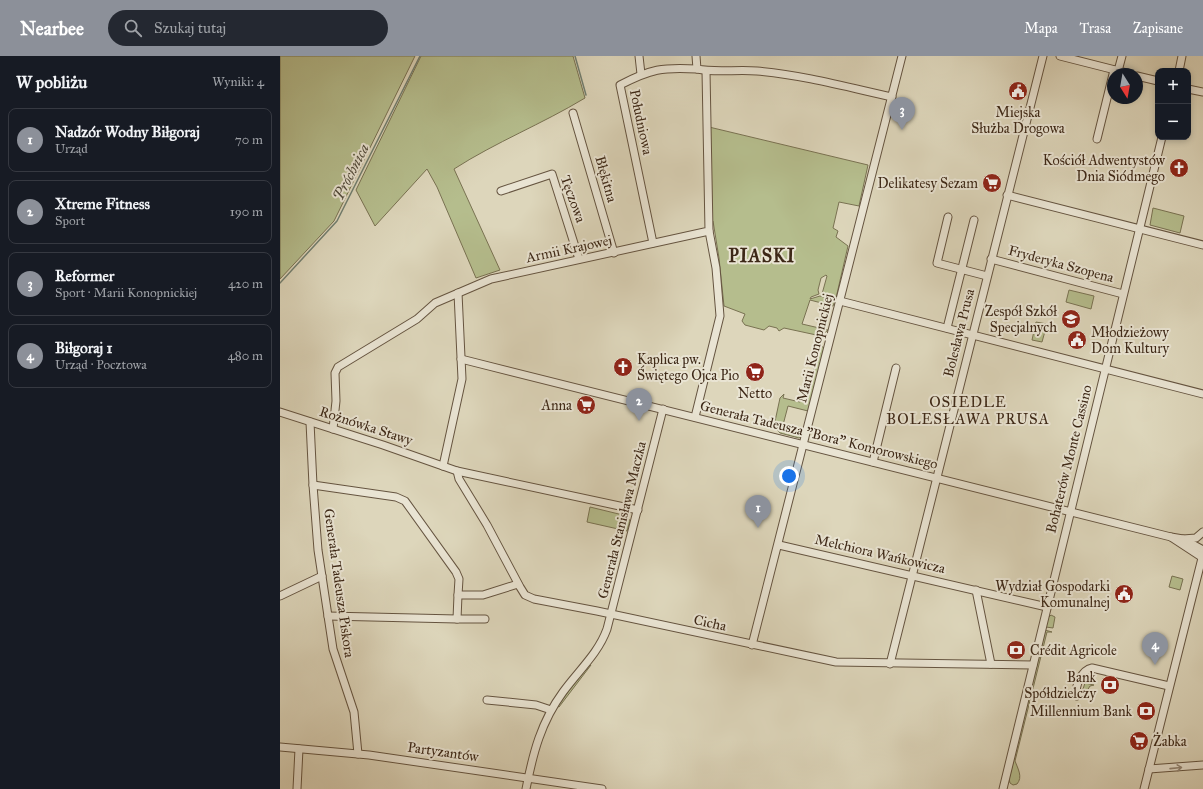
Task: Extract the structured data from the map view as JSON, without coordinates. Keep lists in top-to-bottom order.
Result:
{
  "streets": {
    "street": [
      "Południowa",
      "Błękitna",
      "Tęczowa",
      "Armii Krajowej",
      "Fryderyka Szopena",
      "Bolesława Prusa",
      "Marii Konopnickiej",
      "Rożnówka Stawy",
      "Generała Tadeusza \"Bora\" Komorowskiego",
      "Bohaterów Monte Cassino",
      "Generała Stanisława Maczka",
      "Melchiora Wańkowicza",
      "Generała Tadeusza Piskora",
      "Cicha",
      "Partyzantów"
    ]
  },
  "crossings": [
    ["Południowa", "Armii Krajowej"],
    ["Błękitna", "Armii Krajowej"],
    ["Tęczowa", "Armii Krajowej"],
    ["Armii Krajowej", "Rożnówka Stawy"],
    ["Fryderyka Szopena", "Bolesława Prusa"],
    ["Fryderyka Szopena", "Bohaterów Monte Cassino"],
    ["Bolesława Prusa", "Generała Tadeusza \"Bora\" Komorowskiego"],
    ["Bolesława Prusa", "Melchiora Wańkowicza"],
    ["Bolesława Prusa", "Cicha"],
    ["Marii Konopnickiej", "Generała Tadeusza \"Bora\" Komorowskiego"],
    ["Marii Konopnickiej", "Melchiora Wańkowicza"],
    ["Marii Konopnickiej", "Cicha"],
    ["Rożnówka Stawy", "Generała Stanisława Maczka"],
    ["Rożnówka Stawy", "Generała Tadeusza Piskora"],
    ["Rożnówka Stawy", "Cicha"],
    ["Generała Tadeusza \"Bora\" Komorowskiego", "Bohaterów Monte Cassino"],
    ["Generała Tadeusza \"Bora\" Komorowskiego", "Generała Stanisława Maczka"],
    ["Bohaterów Monte Cassino", "Melchiora Wańkowicza"],
    ["Bohaterów Monte Cassino", "Cicha"],
    ["Generała Stanisława Maczka", "Cicha"],
    ["Generała Stanisława Maczka", "Partyzantów"],
    ["Generała Tadeusza Piskora", "Partyzantów"]
  ],
  "districts": ["PIASKI", "OSIEDLE BOLESŁAWA PRUSA"],
  "water": ["Próchnica"],
  "places": {
    "public building": ["Miejska Służba Drogowa", "Młodzieżowy Dom Kultury", "Wydział Gospodarki Komunalnej"],
    "church": ["Kościół Adwentystów Dnia Siódmego", "Kaplica pw. Świętego Ojca Pio"],
    "supermarket": [
      "Delikatesy Sezam",
      "Netto",
      "Anna",
      "Żabka"
    ],
    "school or university": ["Zespół Szkół Specjalnych"],
    "bank": ["Crédit Agricole", "Bank Spółdzielczy", "Millennium Bank"]
  },
  "north": "bottom",
  "page": {
    "header": "Nearbee",
    "search": "Szukaj tutaj",
    "nav": ["Mapa", "Trasa", "Zapisane"],
    "heading": ["W pobliżu", "Wyniki: 4"],
    "map_buttons": ["+", "−"],
    "pins": [
      "3",
      "2",
      "1",
      "4"
    ],
    "list": [
      {
        "mark": "1",
        "name": "Nadzór Wodny Biłgoraj",
        "note": "Urząd",
        "value": "70 m"
      },
      {
        "mark": "2",
        "name": "Xtreme Fitness",
        "note": "Sport",
        "value": "190 m"
      },
      {
        "mark": "3",
        "name": "Reformer",
        "note": "Sport · Marii Konopnickiej",
        "value": "420 m"
      },
      {
        "mark": "4",
        "name": "Biłgoraj 1",
        "note": "Urząd · Pocztowa",
        "value": "480 m"
      }
    ]
  }
}
